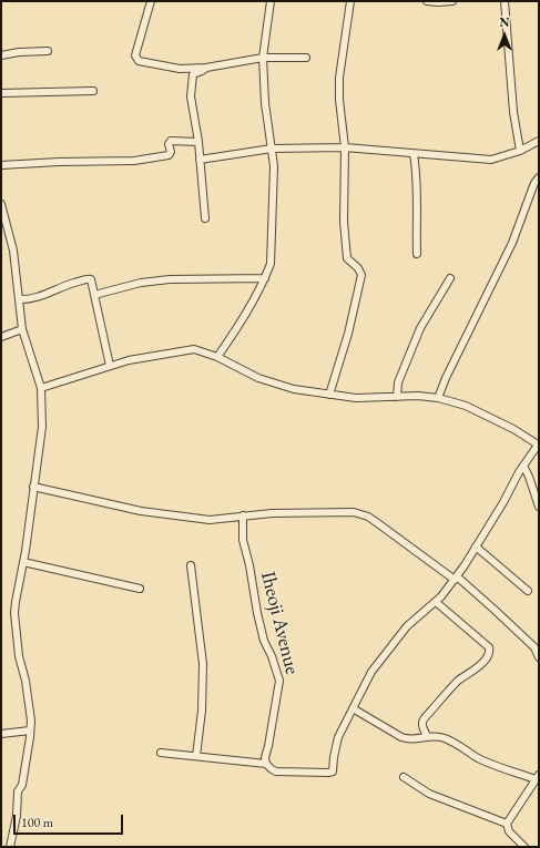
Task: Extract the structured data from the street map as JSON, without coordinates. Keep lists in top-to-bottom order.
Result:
{
  "streets": {
    "street": ["Iheoji Avenue"]
  },
  "scale_bar": "100 m",
  "north": "top"
}
